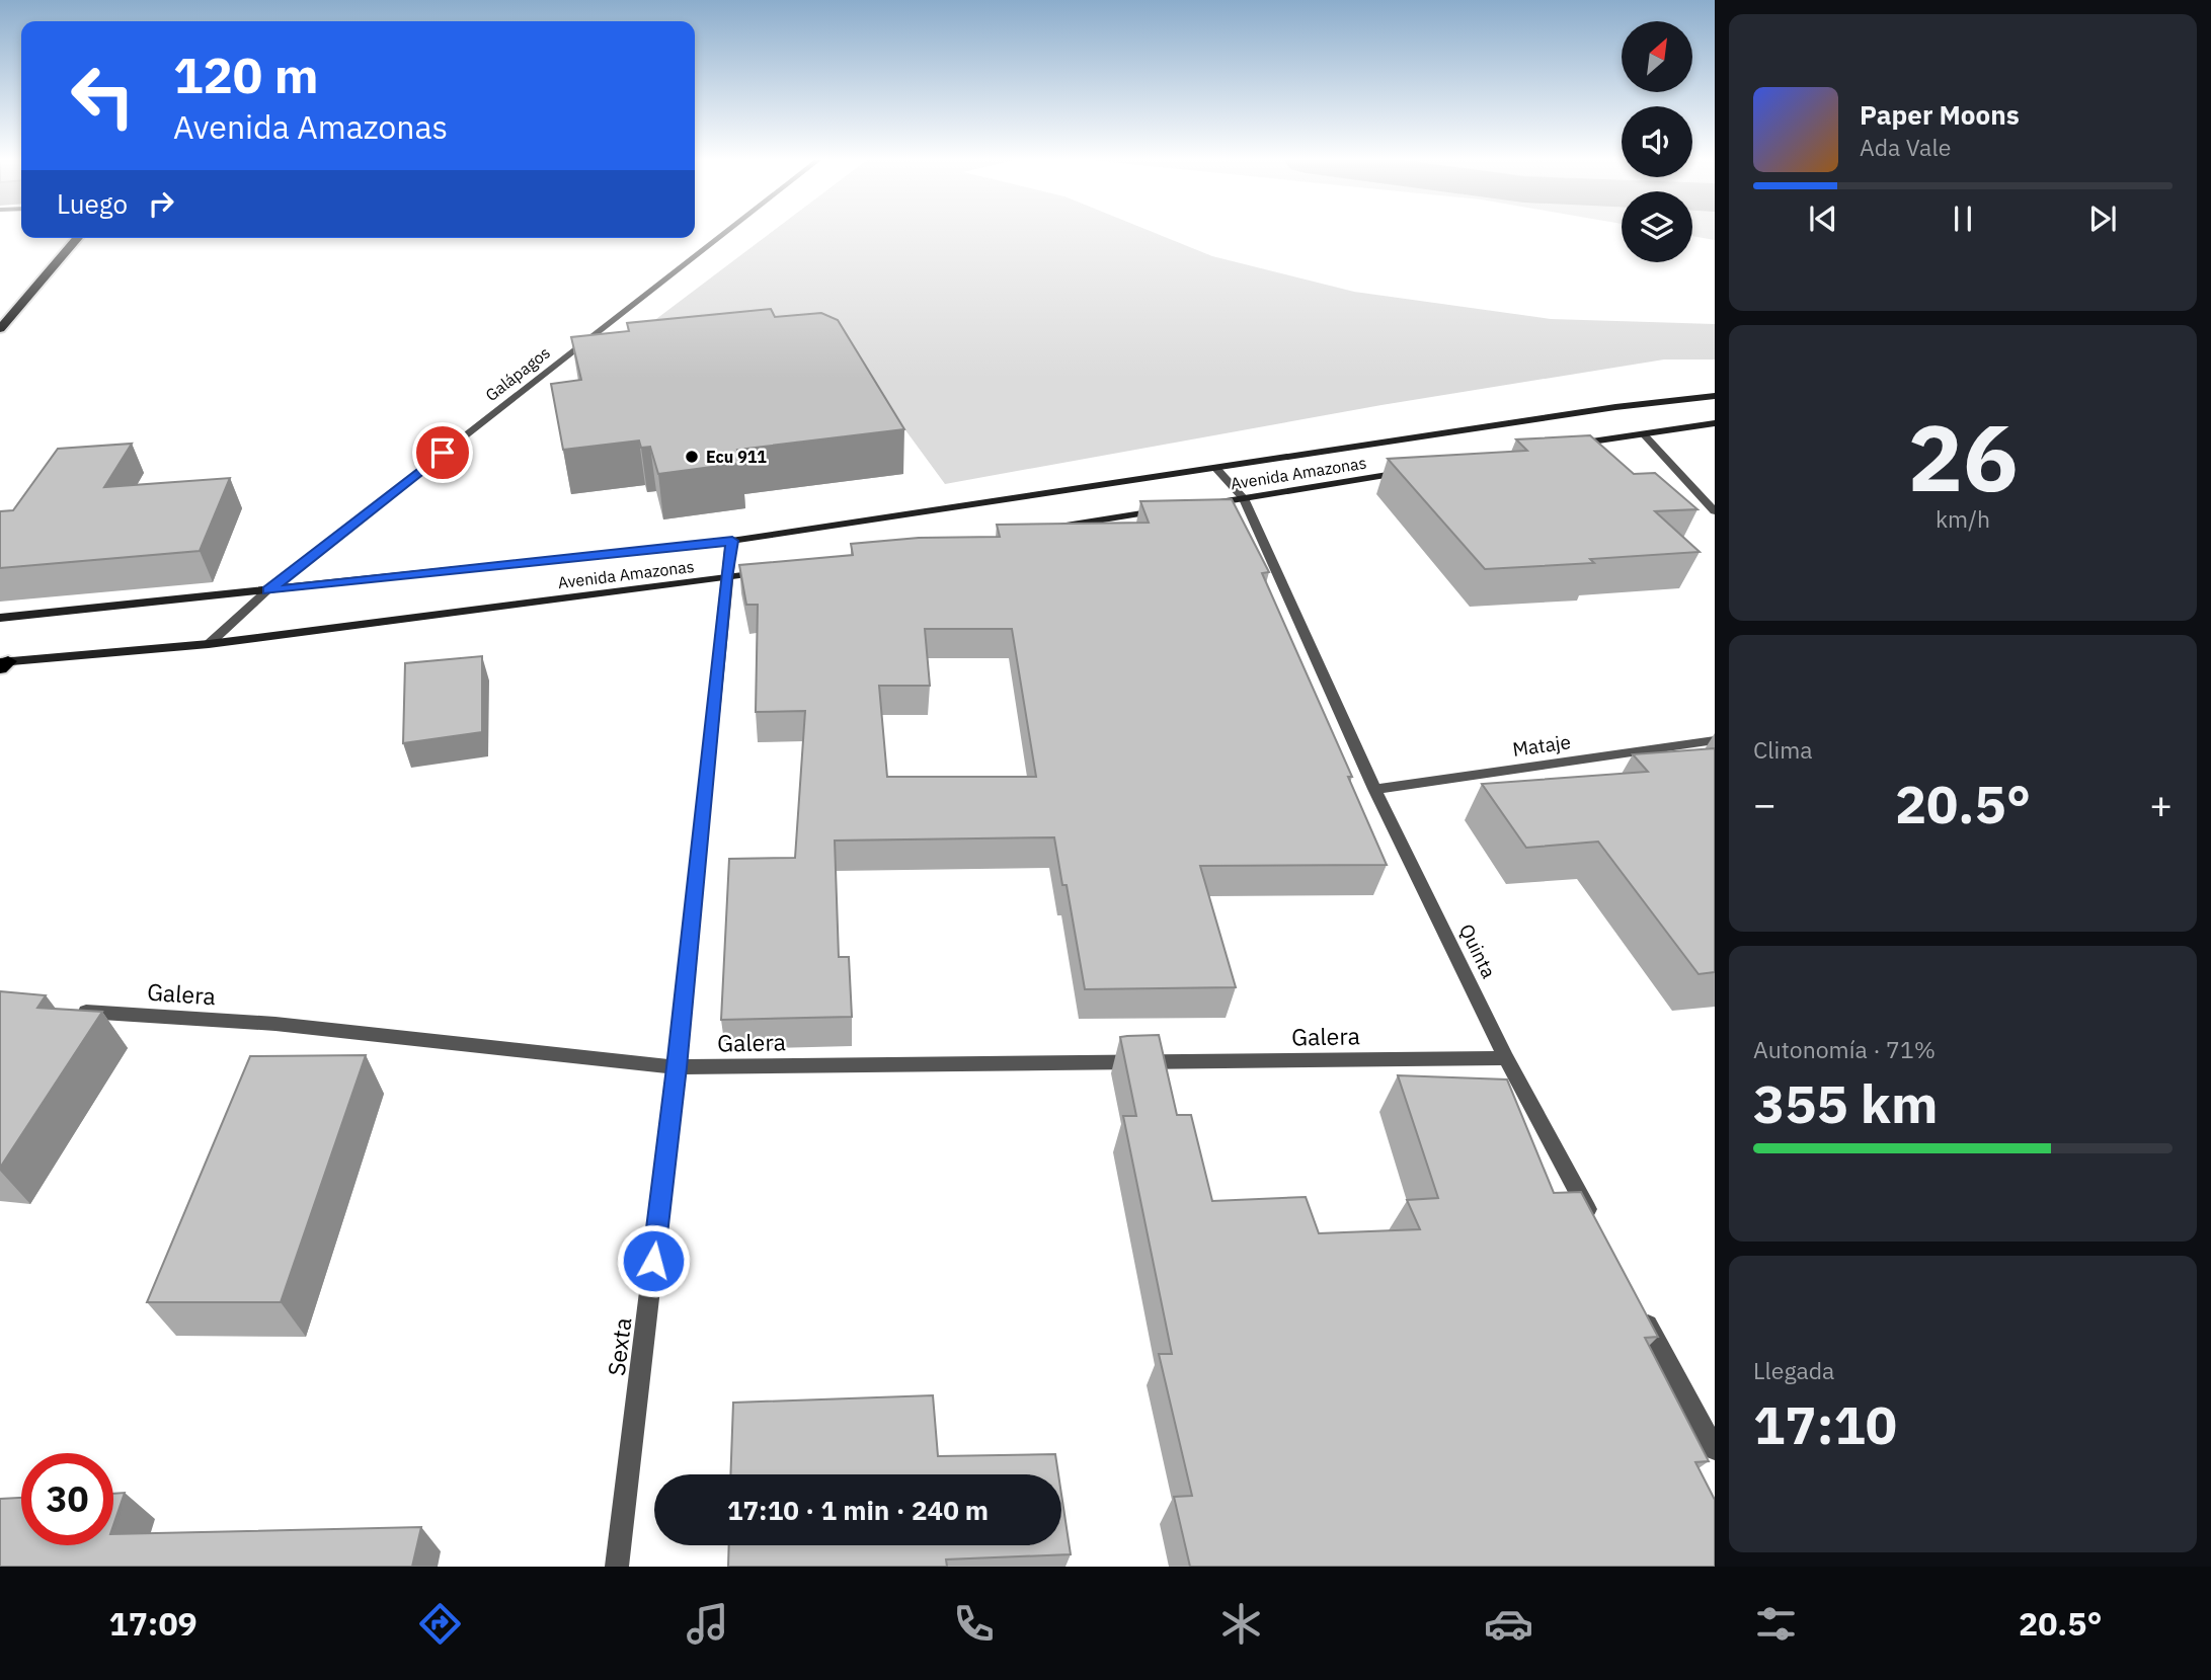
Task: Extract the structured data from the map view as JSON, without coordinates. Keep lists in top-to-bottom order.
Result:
{
  "streets": {
    "main road": ["Avenida Amazonas"],
    "street": [
      "Galápagos",
      "Mataje",
      "Quinta",
      "Galera",
      "Sexta"
    ]
  },
  "crossings": [
    ["Galápagos", "Avenida Amazonas"],
    ["Avenida Amazonas", "Quinta"],
    ["Avenida Amazonas", "Sexta"],
    ["Mataje", "Quinta"],
    ["Quinta", "Galera"],
    ["Galera", "Sexta"]
  ],
  "places": ["Ecu 911"],
  "north": "top right",
  "page": {
    "turn": ["120 m", "Avenida Amazonas"],
    "song": ["Paper Moons", "Ada Vale"],
    "then": "Luego",
    "tile": [
      ["26", "km/h"],
      "Clima",
      ["Autonomía · 71%", "355 km"],
      ["Llegada", "17:10"]
    ],
    "heat": ["−", "20.5°", "+"],
    "limit": "30",
    "trip": "17:10 · 1 min · 240 m",
    "tabs": ["17:09", "20.5°"]
  }
}
